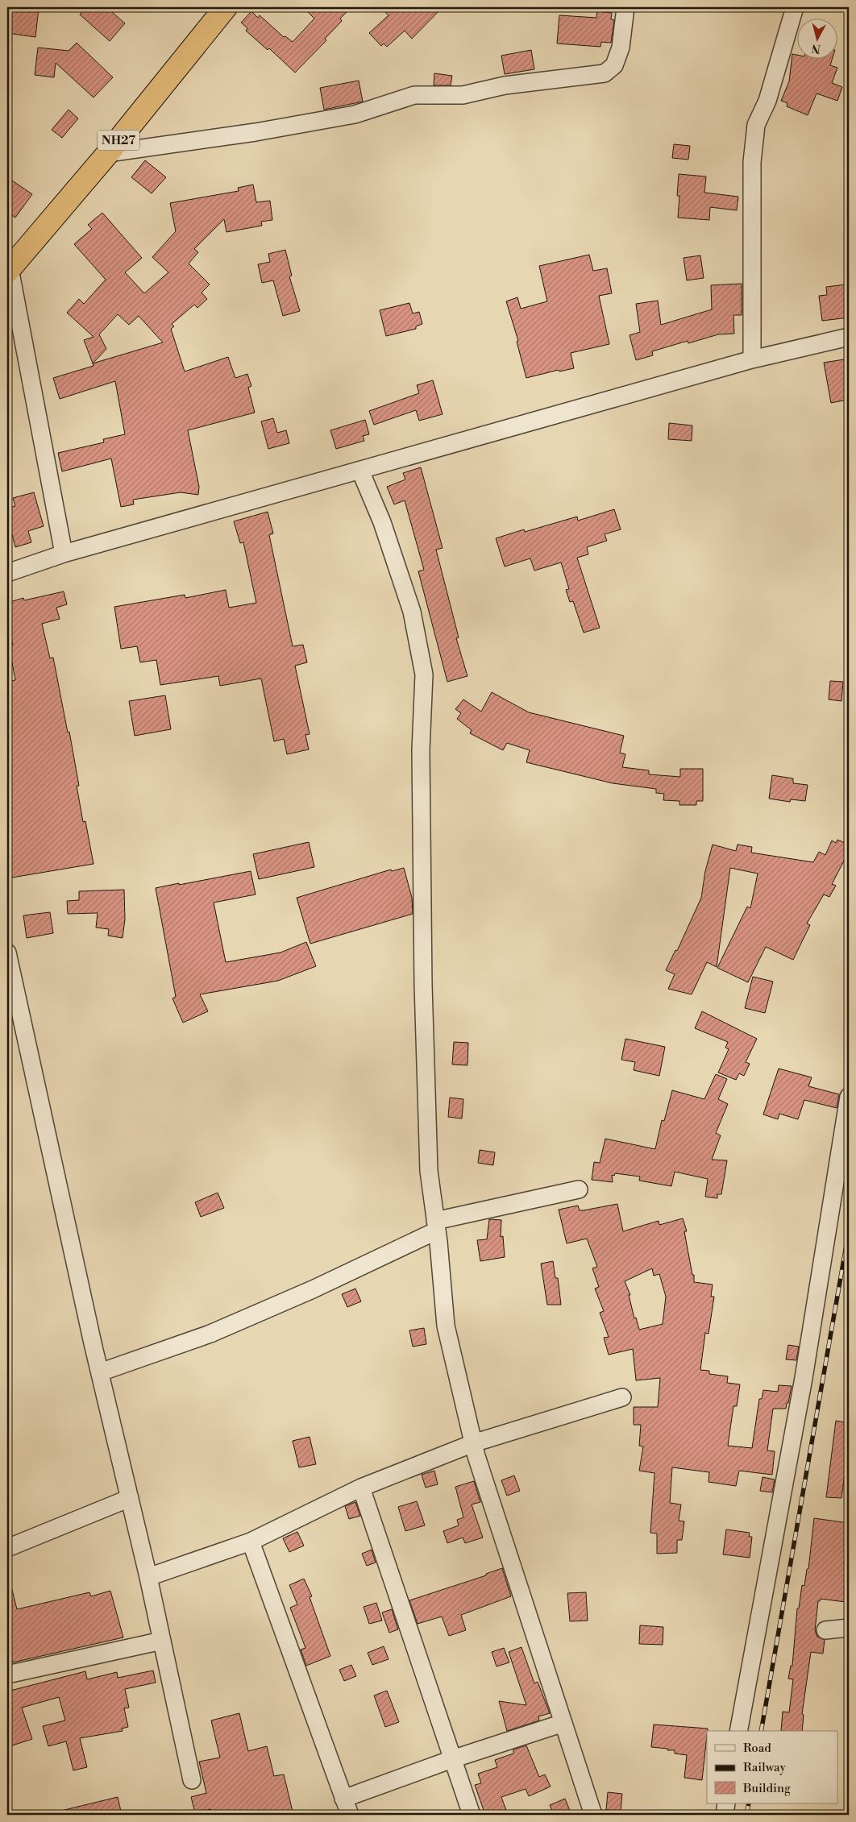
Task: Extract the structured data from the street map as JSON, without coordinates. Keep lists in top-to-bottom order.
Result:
{
  "streets": {
    "highway": ["NH27"]
  },
  "legend": ["Road", "Railway", "Building"],
  "north": "bottom"
}
